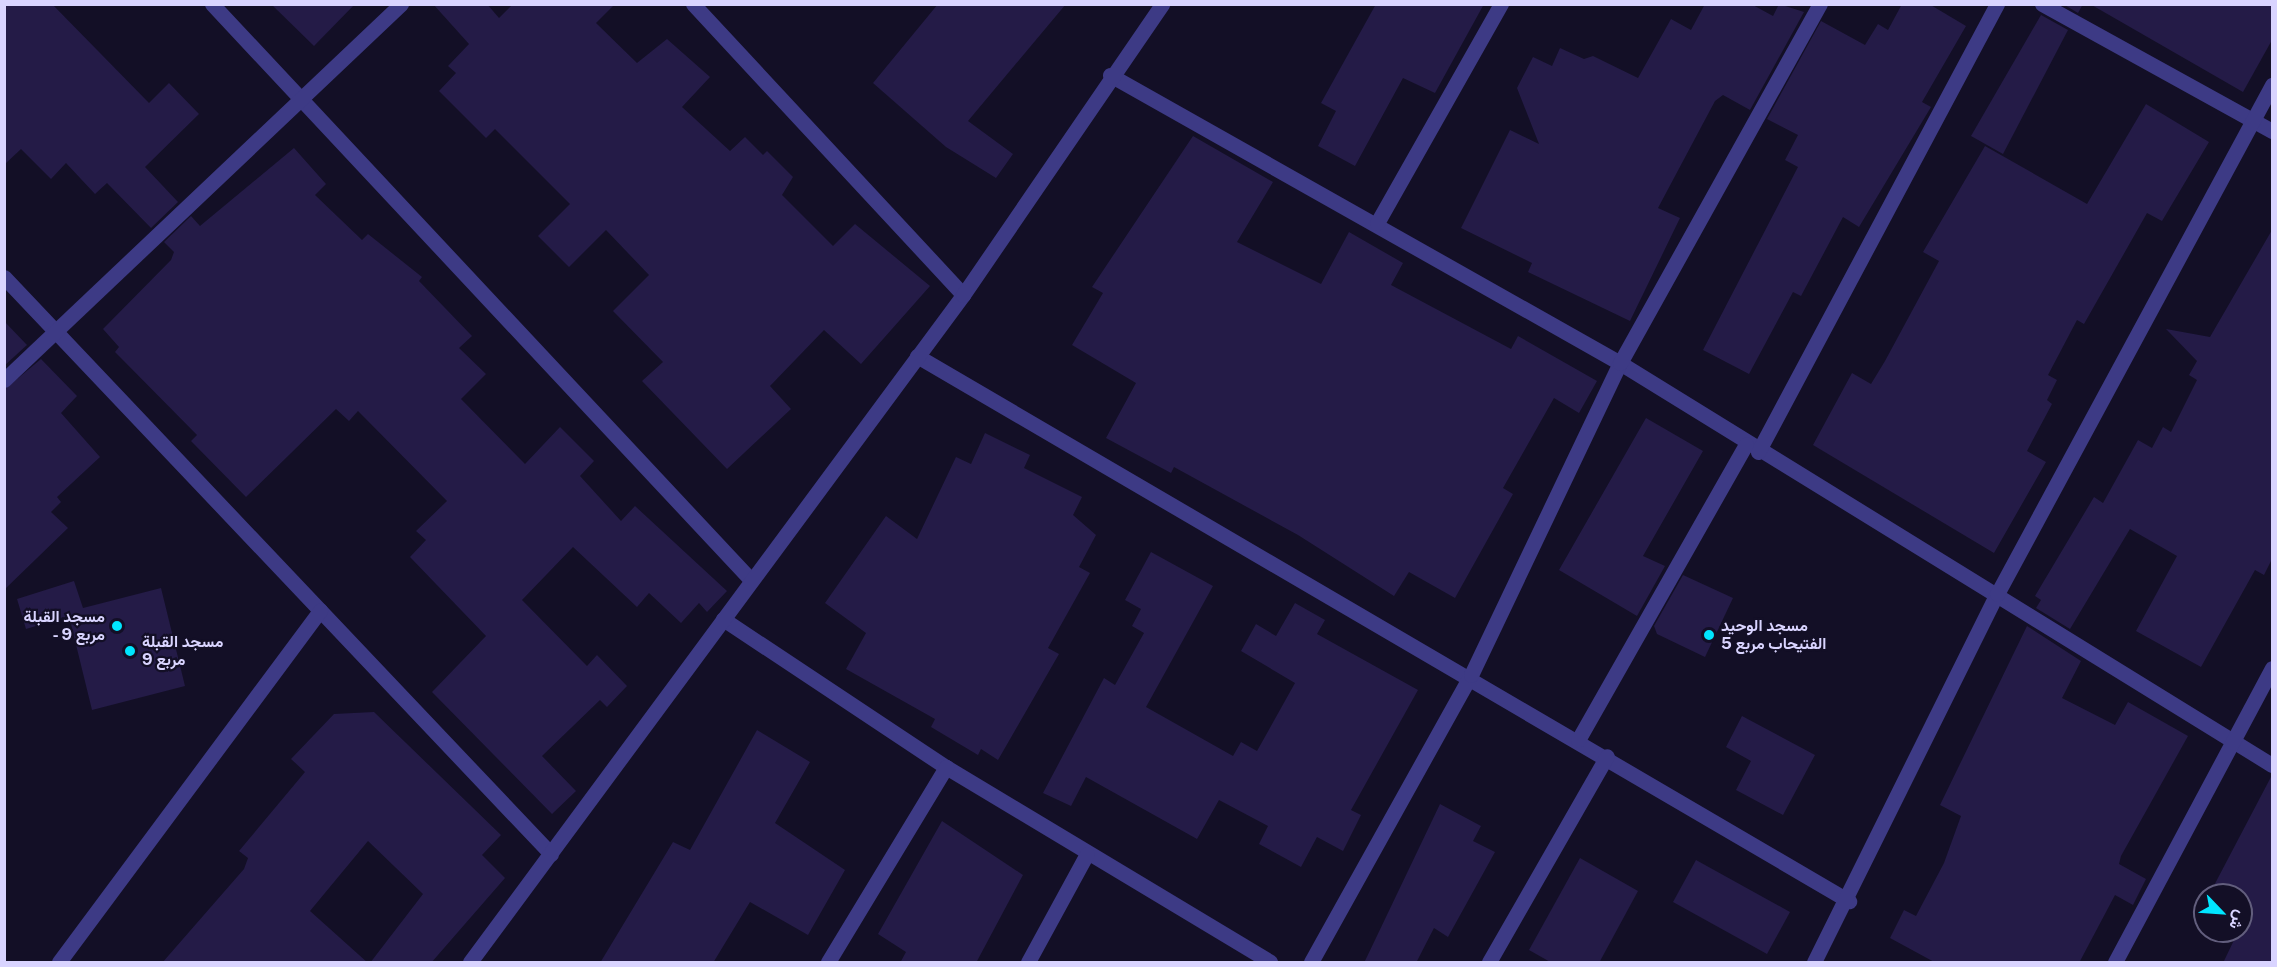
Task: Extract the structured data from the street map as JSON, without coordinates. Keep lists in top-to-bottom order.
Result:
{
  "places": ["مسجد القبلة - مربع 9", "مسجد الوحيد الفتيحاب مربع 5", "مسجد القبلة مربع 9"],
  "north": "bottom right"
}
